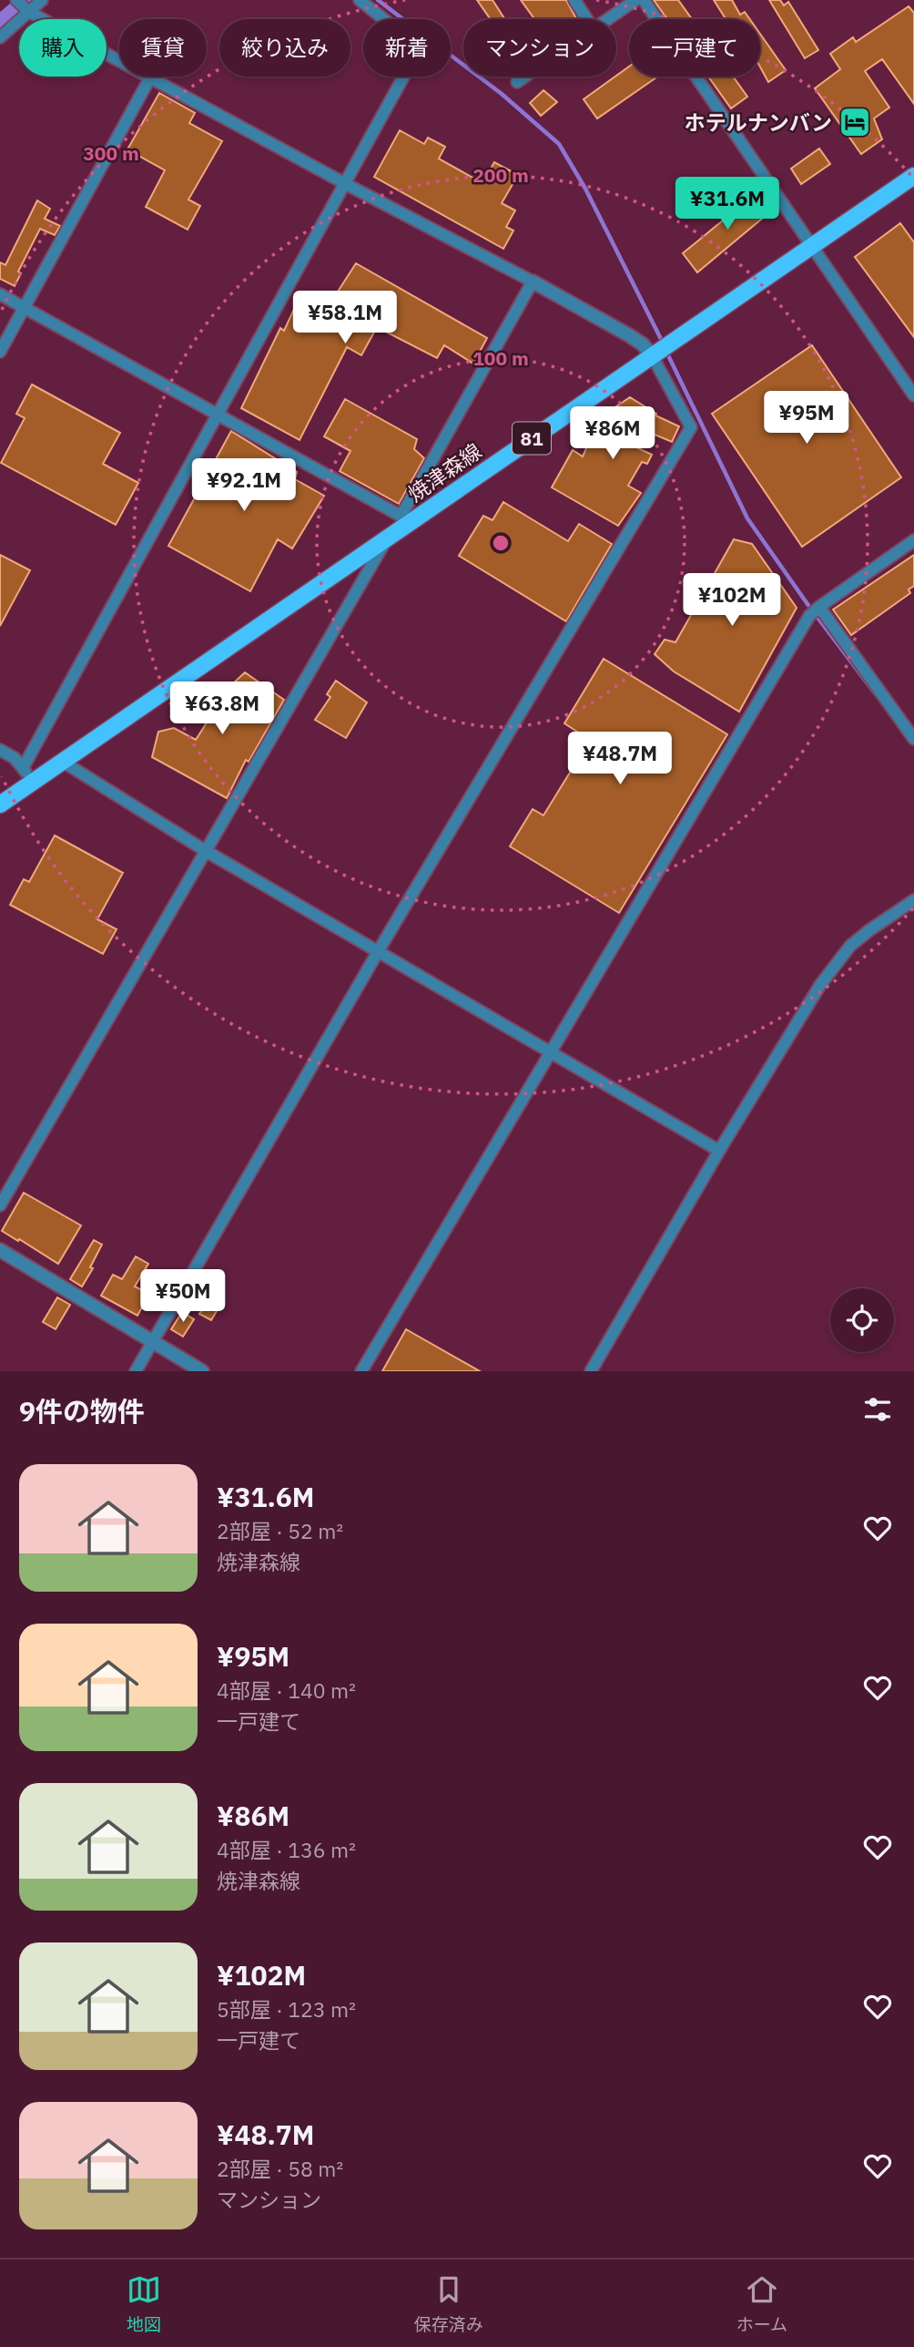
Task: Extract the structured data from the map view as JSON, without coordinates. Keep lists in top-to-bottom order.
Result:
{
  "streets": {
    "main road": ["81", "焼津森線"]
  },
  "places": {
    "hotel": ["ホテルナンバン"]
  },
  "page": {
    "chip": [
      "購入",
      "賃貸",
      "絞り込み",
      "新着",
      "マンション",
      "一戸建て"
    ],
    "price": [
      "¥31.6M",
      "¥58.1M",
      "¥95M",
      "¥86M",
      "¥92.1M",
      "¥102M",
      "¥63.8M",
      "¥48.7M",
      "¥50M"
    ],
    "heading": "9件の物件",
    "list": [
      {
        "name": "¥31.6M",
        "note": "2部屋 · 52 m² · 焼津森線"
      },
      {
        "name": "¥95M",
        "note": "4部屋 · 140 m² · 一戸建て"
      },
      {
        "name": "¥86M",
        "note": "4部屋 · 136 m² · 焼津森線"
      },
      {
        "name": "¥102M",
        "note": "5部屋 · 123 m² · 一戸建て"
      },
      {
        "name": "¥48.7M",
        "note": "2部屋 · 58 m² · マンション"
      }
    ],
    "tabs": ["地図", "保存済み", "ホーム"]
  },
  "rings": ["300 m", "200 m", "100 m"]
}
